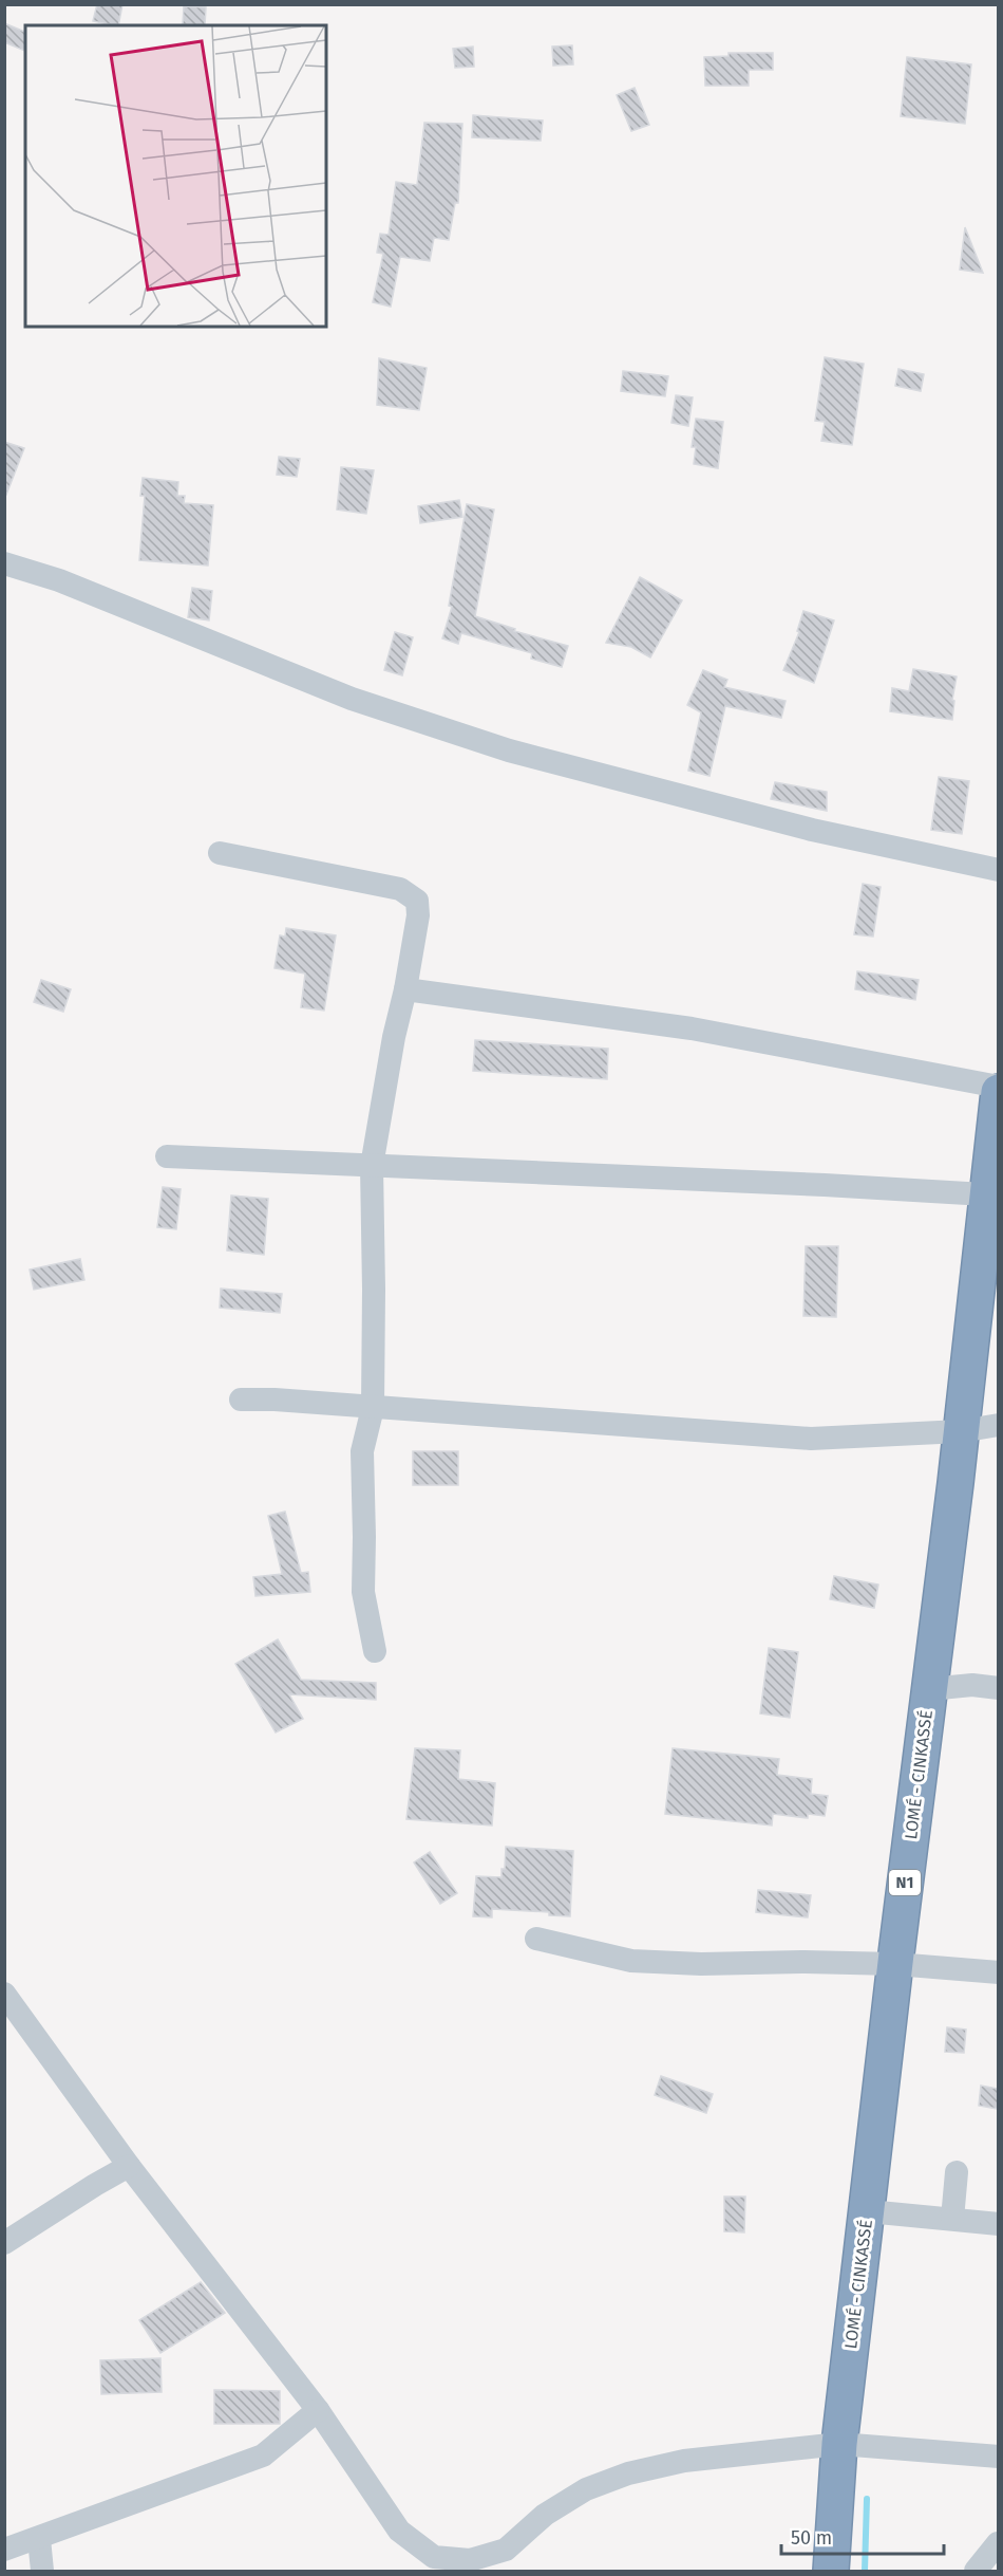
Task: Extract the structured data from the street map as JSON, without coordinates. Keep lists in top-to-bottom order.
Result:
{
  "streets": {
    "highway": ["LOMÉ - CINKASSÉ", "N1"]
  },
  "scale_bar": "50 m"
}
